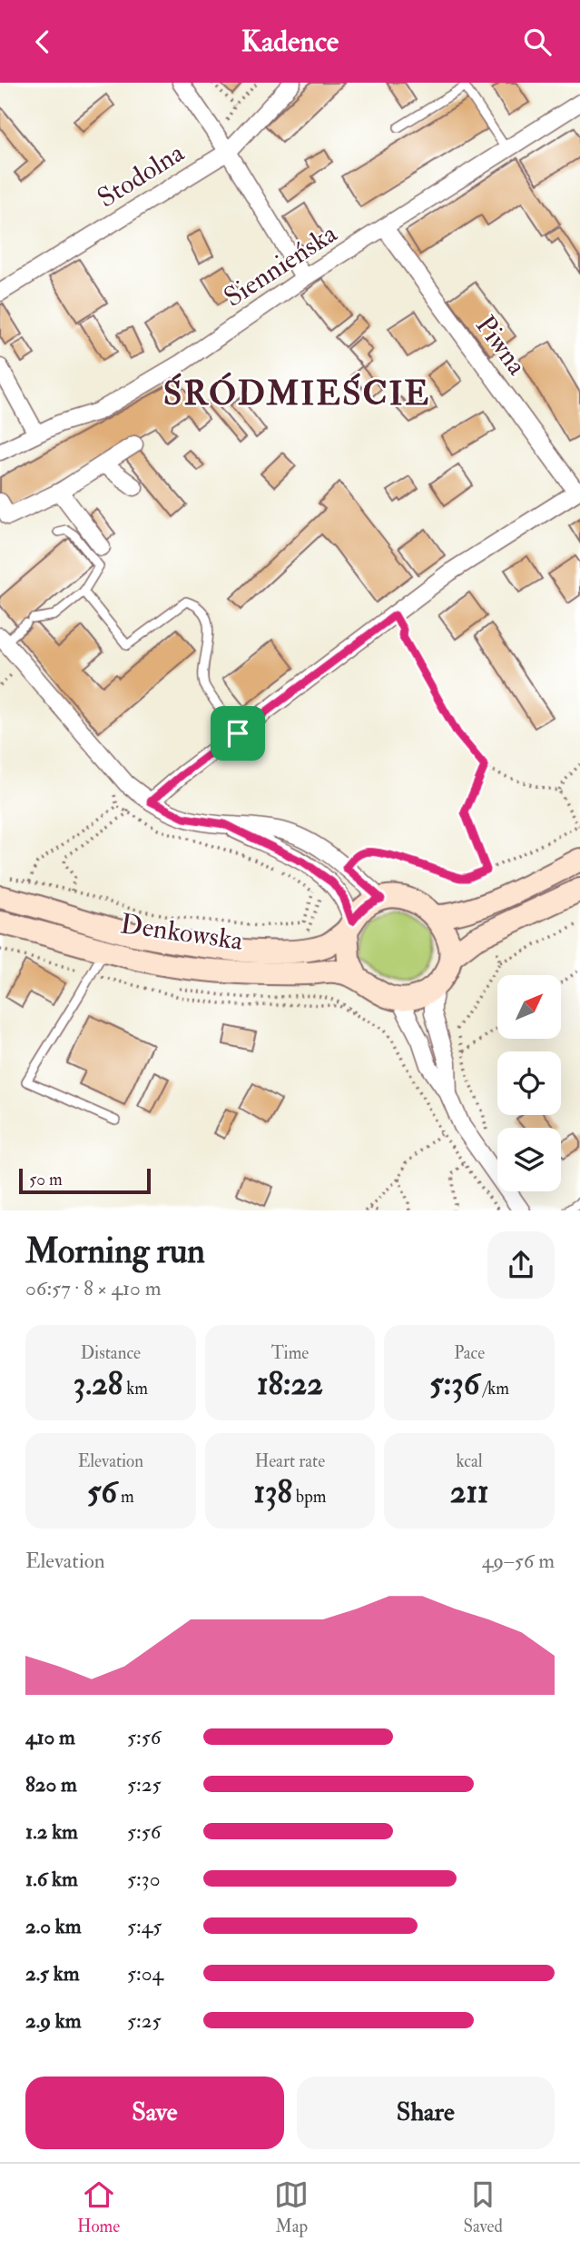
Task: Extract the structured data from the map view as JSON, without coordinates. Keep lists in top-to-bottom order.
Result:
{
  "streets": {
    "main road": ["Denkowska"],
    "street": ["Stodolna", "Siennieńska", "Piwna"]
  },
  "crossings": [
    ["Siennieńska", "Piwna"]
  ],
  "districts": ["ŚRÓDMIEŚCIE"],
  "scale_bar": "50 m",
  "north": "top right",
  "page": {
    "header": "Kadence",
    "scale": "50 m",
    "heading": ["Morning run", "06:57 · 8 × 410 m"],
    "stats": [
      ["Distance", "3.28 km"],
      ["Time", "18:22"],
      ["Pace", "5:36 /km"],
      ["Elevation", "56 m"],
      ["Heart rate", "138 bpm"],
      ["kcal", "211"]
    ],
    "chart": ["Elevation", "49–56 m"],
    "list": [
      {
        "name": "410 m",
        "note": "5:56"
      },
      {
        "name": "820 m",
        "note": "5:25"
      },
      {
        "name": "1.2 km",
        "note": "5:56"
      },
      {
        "name": "1.6 km",
        "note": "5:30"
      },
      {
        "name": "2.0 km",
        "note": "5:45"
      },
      {
        "name": "2.5 km",
        "note": "5:04"
      },
      {
        "name": "2.9 km",
        "note": "5:25"
      }
    ],
    "buttons": ["Save", "Share"],
    "tabs": ["Home", "Map", "Saved"]
  }
}
